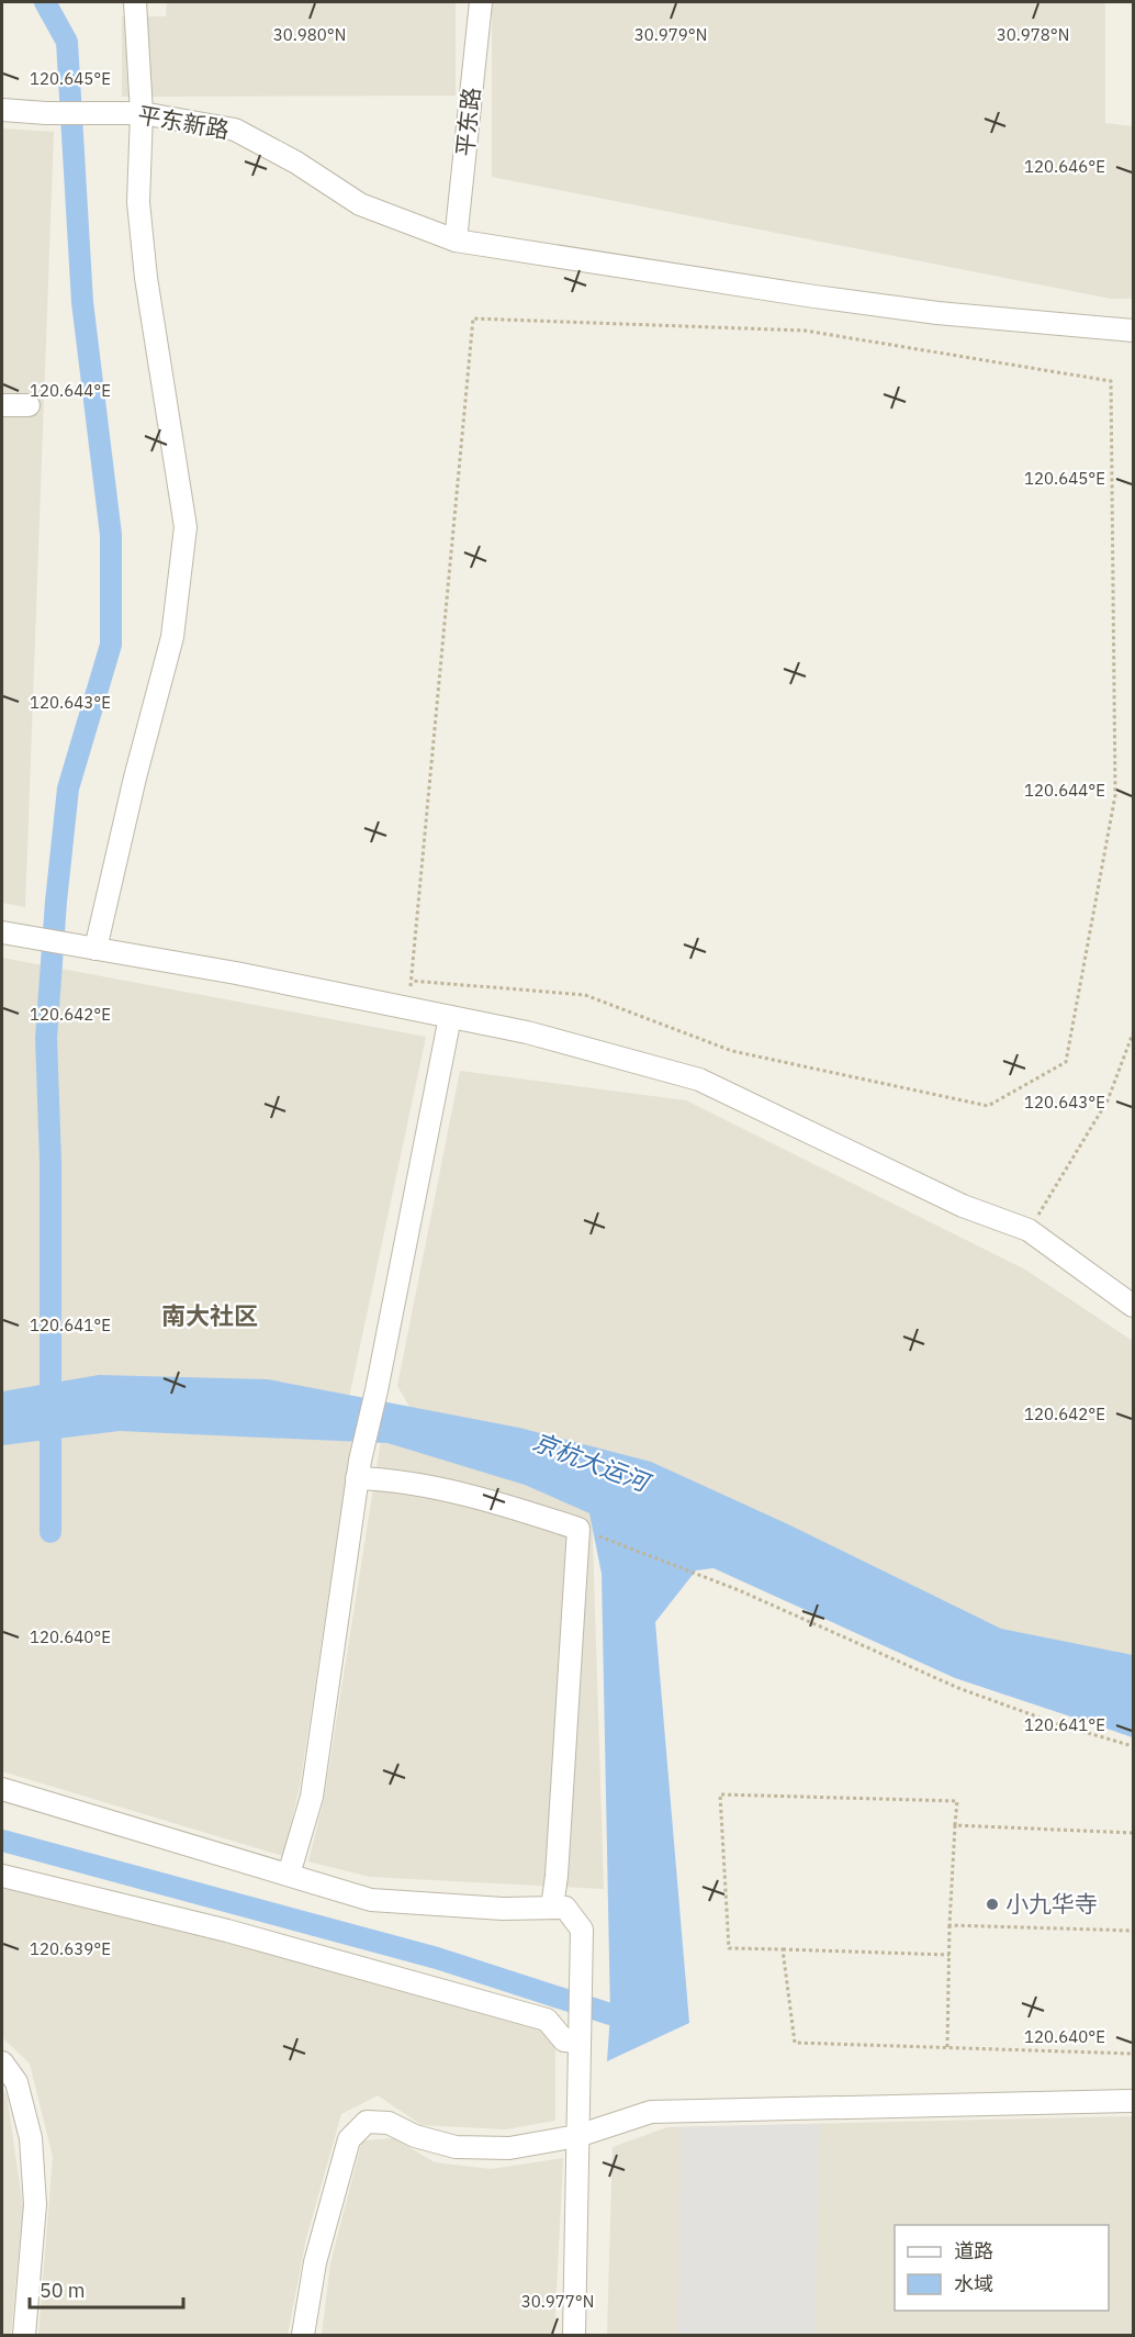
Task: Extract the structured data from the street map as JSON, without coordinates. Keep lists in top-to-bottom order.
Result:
{
  "streets": {
    "street": ["平东路", "平东新路"]
  },
  "crossings": [
    ["平东路", "平东新路"]
  ],
  "districts": ["南大社区"],
  "water": ["京杭大运河"],
  "places": ["小九华寺"],
  "legend": ["道路", "水域"],
  "scale_bar": "50 m",
  "coordinates": [
    "30.980°N",
    "30.979°N",
    "30.978°N",
    "120.645°E",
    "120.646°E",
    "120.644°E",
    "120.643°E",
    "120.642°E",
    "120.641°E",
    "120.640°E",
    "120.639°E",
    "30.977°N"
  ]
}
